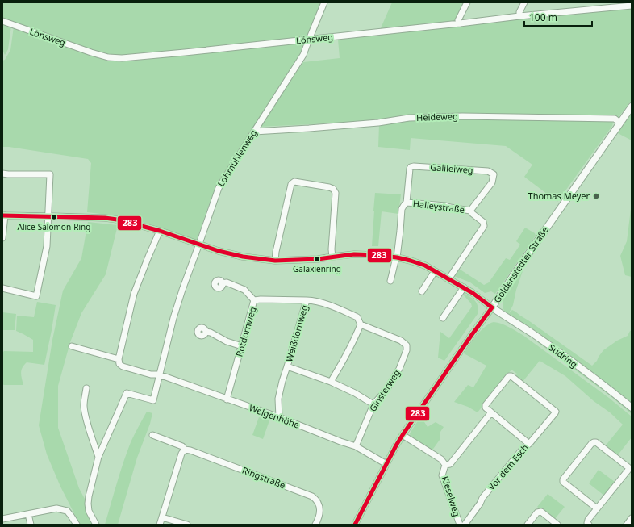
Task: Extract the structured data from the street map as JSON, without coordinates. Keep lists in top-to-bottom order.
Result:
{
  "streets": {
    "main road": ["Goldenstedter Straße", "Südring"],
    "street": [
      "Lönsweg",
      "Heideweg",
      "Lohmühlenweg",
      "Galileiweg",
      "Halleystraße",
      "Rotdornweg",
      "Weißdornweg",
      "Ginsterweg",
      "Welgenhöhe",
      "Vor dem Esch",
      "Ringstraße",
      "Kieselweg"
    ]
  },
  "crossings": [
    ["Lönsweg", "Lohmühlenweg"],
    ["Heideweg", "Lohmühlenweg"],
    ["Heideweg", "Goldenstedter Straße"],
    ["Lohmühlenweg", "Welgenhöhe"],
    ["Galileiweg", "Halleystraße"],
    ["Goldenstedter Straße", "Südring"],
    ["Goldenstedter Straße", "Welgenhöhe"],
    ["Goldenstedter Straße", "Kieselweg"],
    ["Rotdornweg", "Weißdornweg"],
    ["Rotdornweg", "Welgenhöhe"],
    ["Weißdornweg", "Welgenhöhe"],
    ["Ginsterweg", "Welgenhöhe"],
    ["Vor dem Esch", "Kieselweg"]
  ],
  "places": ["Thomas Meyer", "Alice-Salomon-Ring", "Galaxienring"],
  "lines": ["transit line 283"],
  "scale_bar": "100 m"
}
